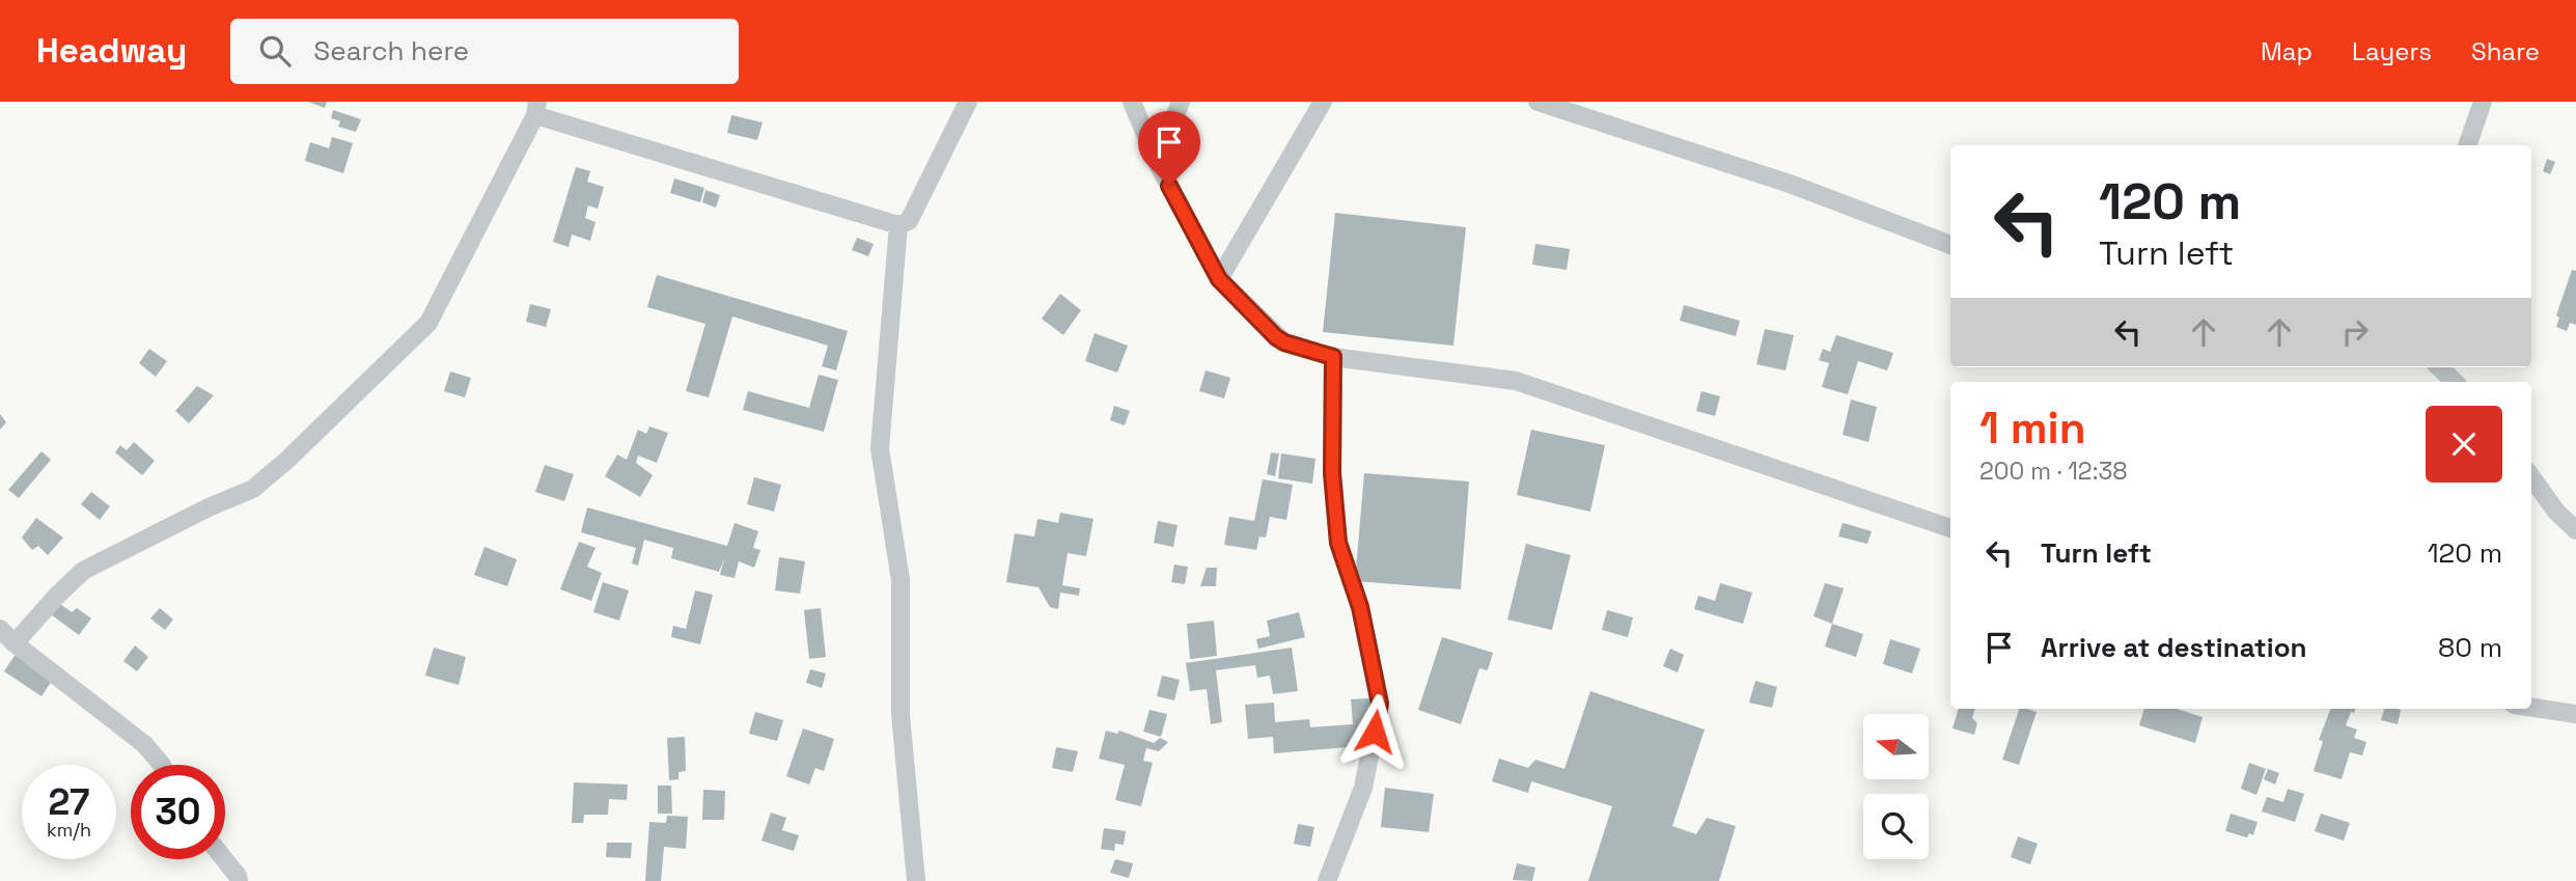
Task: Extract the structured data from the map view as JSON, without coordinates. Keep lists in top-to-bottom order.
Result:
{
  "north": "left",
  "page": {
    "header": "Headway",
    "search": "Search here",
    "nav": ["Map", "Layers", "Share"],
    "turn": ["120 m", "Turn left"],
    "heading": ["1 min", "200 m · 12:38"],
    "list": [
      {
        "name": "Turn left",
        "value": "120 m"
      },
      {
        "name": "Arrive at destination",
        "value": "80 m"
      }
    ],
    "speed": "27 km/h",
    "limit": "30"
  }
}
